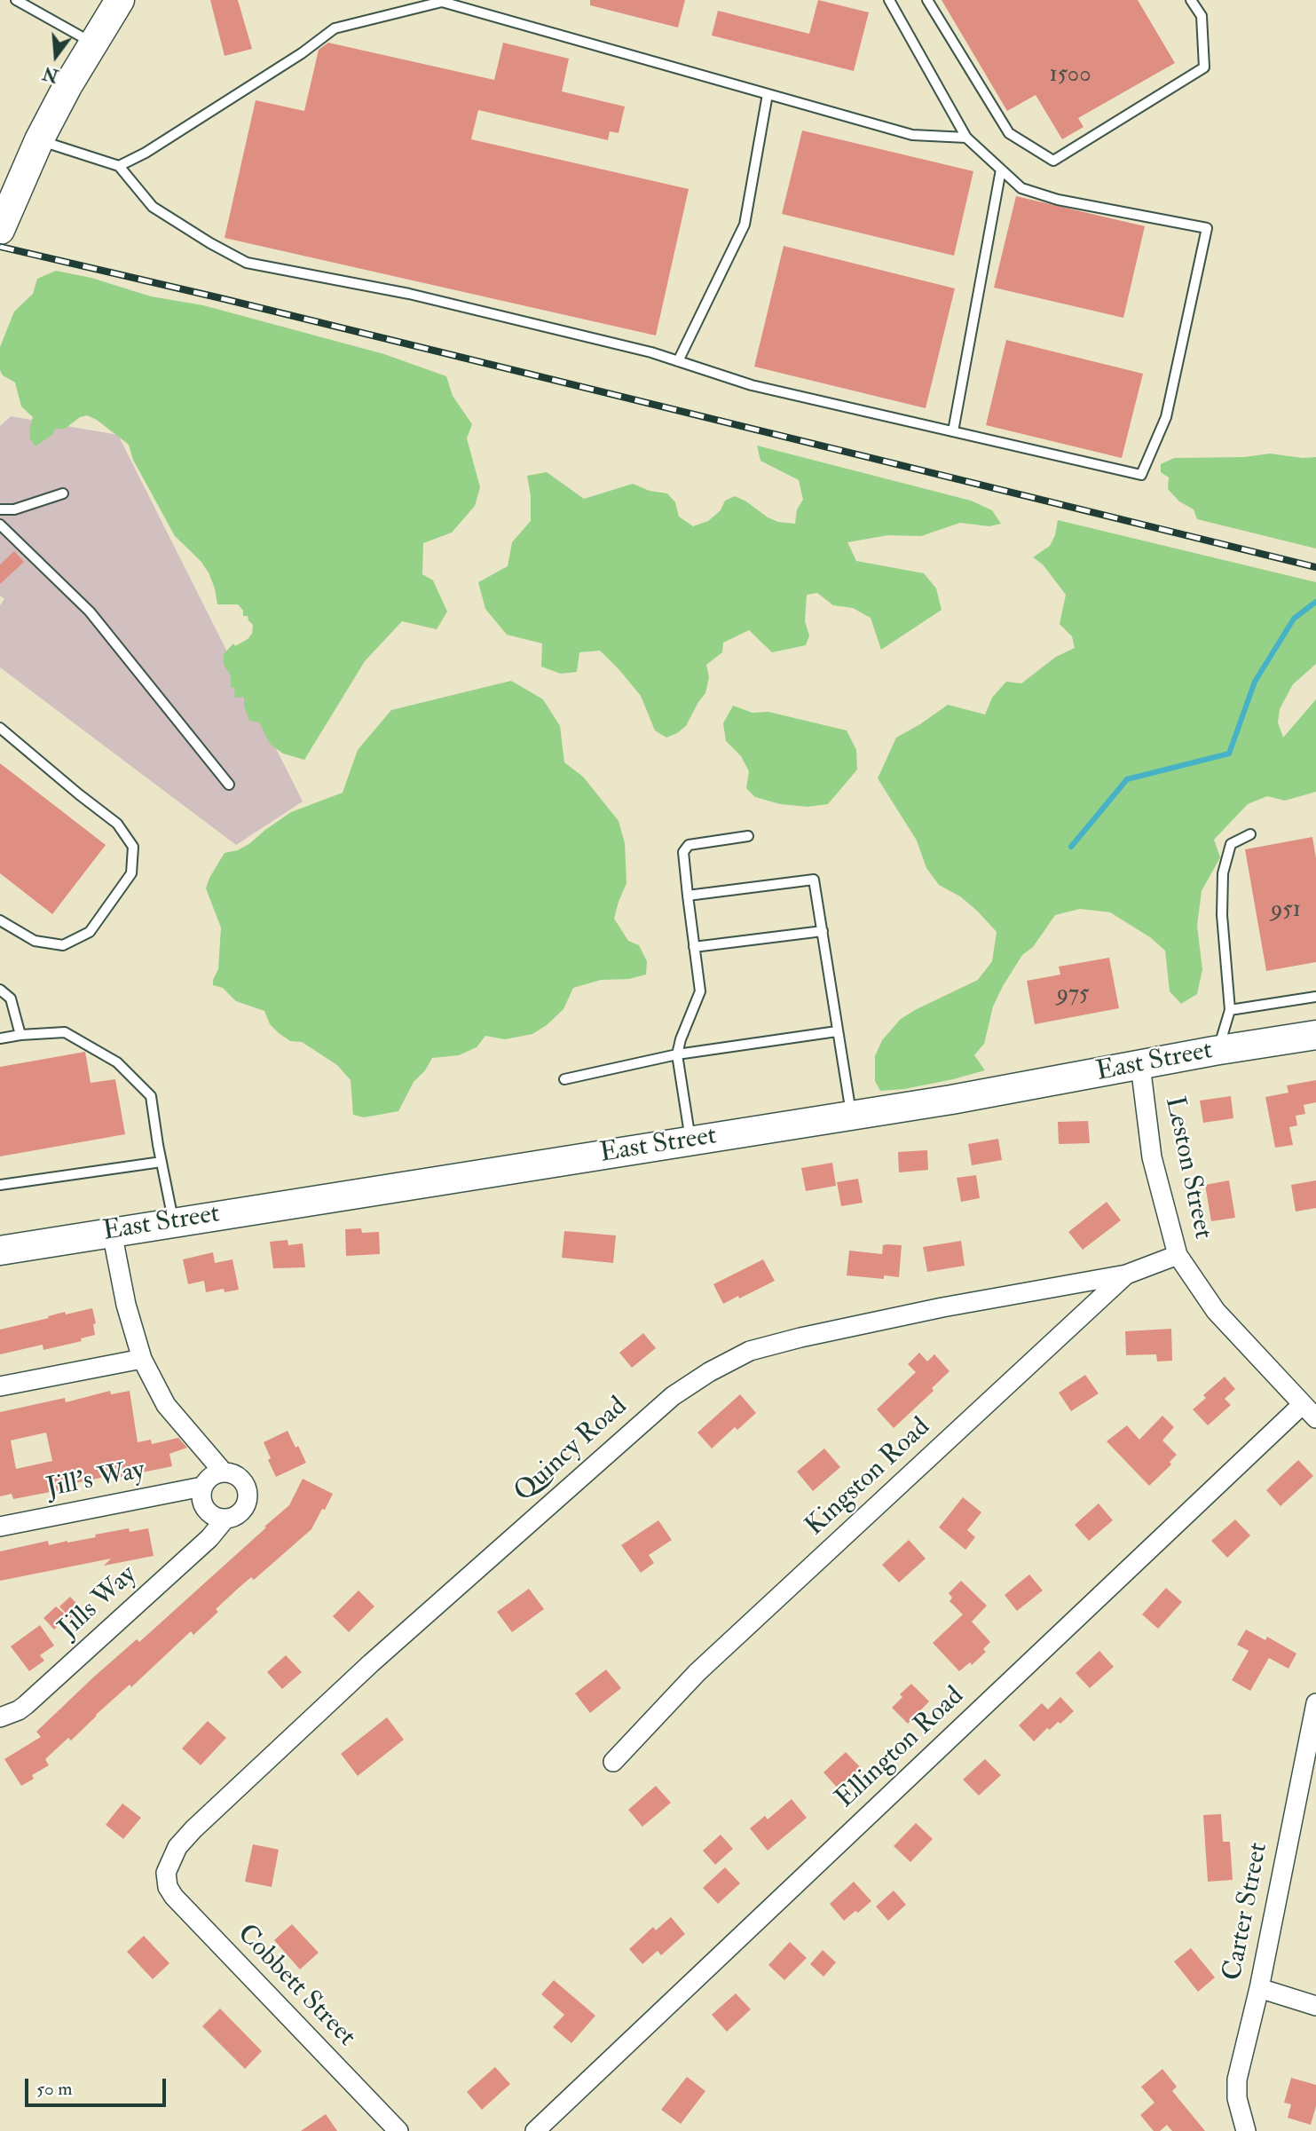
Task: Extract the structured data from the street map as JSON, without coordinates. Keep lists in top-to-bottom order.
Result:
{
  "streets": {
    "main road": ["East Street"],
    "street": [
      "Leston Street",
      "Quincy Road",
      "Kingston Road",
      "Jill's Way",
      "Jills Way",
      "Ellington Road",
      "Carter Street",
      "Cobbett Street"
    ]
  },
  "crossings": [
    ["East Street", "Leston Street"],
    ["East Street", "Jills Way"],
    ["Leston Street", "Kingston Road"],
    ["Leston Street", "Ellington Road"],
    ["Quincy Road", "Kingston Road"],
    ["Quincy Road", "Cobbett Street"],
    ["Jill's Way", "Jills Way"]
  ],
  "house_numbers": ["1500", "951", "975"],
  "scale_bar": "50 m",
  "north": "bottom"
}
